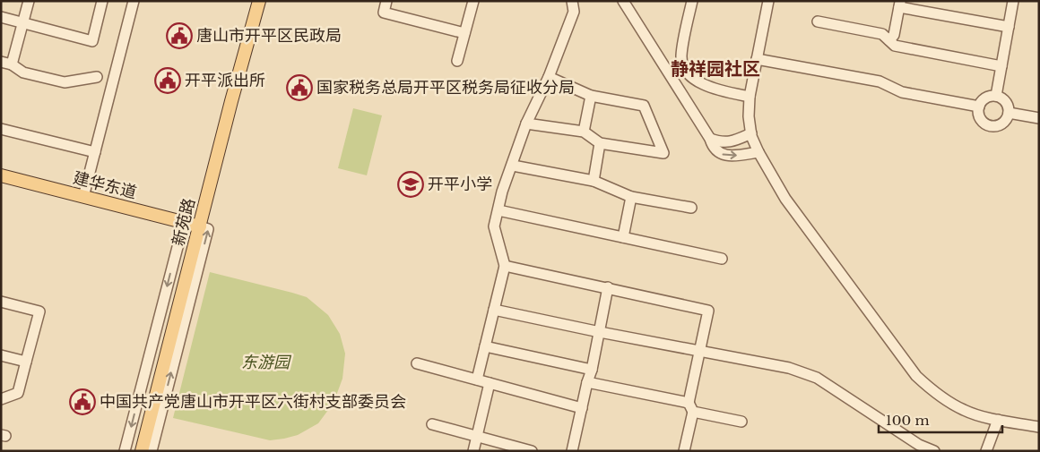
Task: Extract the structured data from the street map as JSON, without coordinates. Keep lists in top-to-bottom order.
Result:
{
  "streets": {
    "main road": ["建华东道", "新苑路"]
  },
  "crossings": [
    ["建华东道", "新苑路"]
  ],
  "districts": ["静祥园社区"],
  "parks": ["东游园"],
  "places": {
    "public building": [
      "唐山市开平区民政局",
      "开平派出所",
      "国家税务总局开平区税务局征收分局",
      "中国共产党唐山市开平区六街村支部委员会"
    ],
    "school or university": ["开平小学"]
  },
  "scale_bar": "100 m"
}
